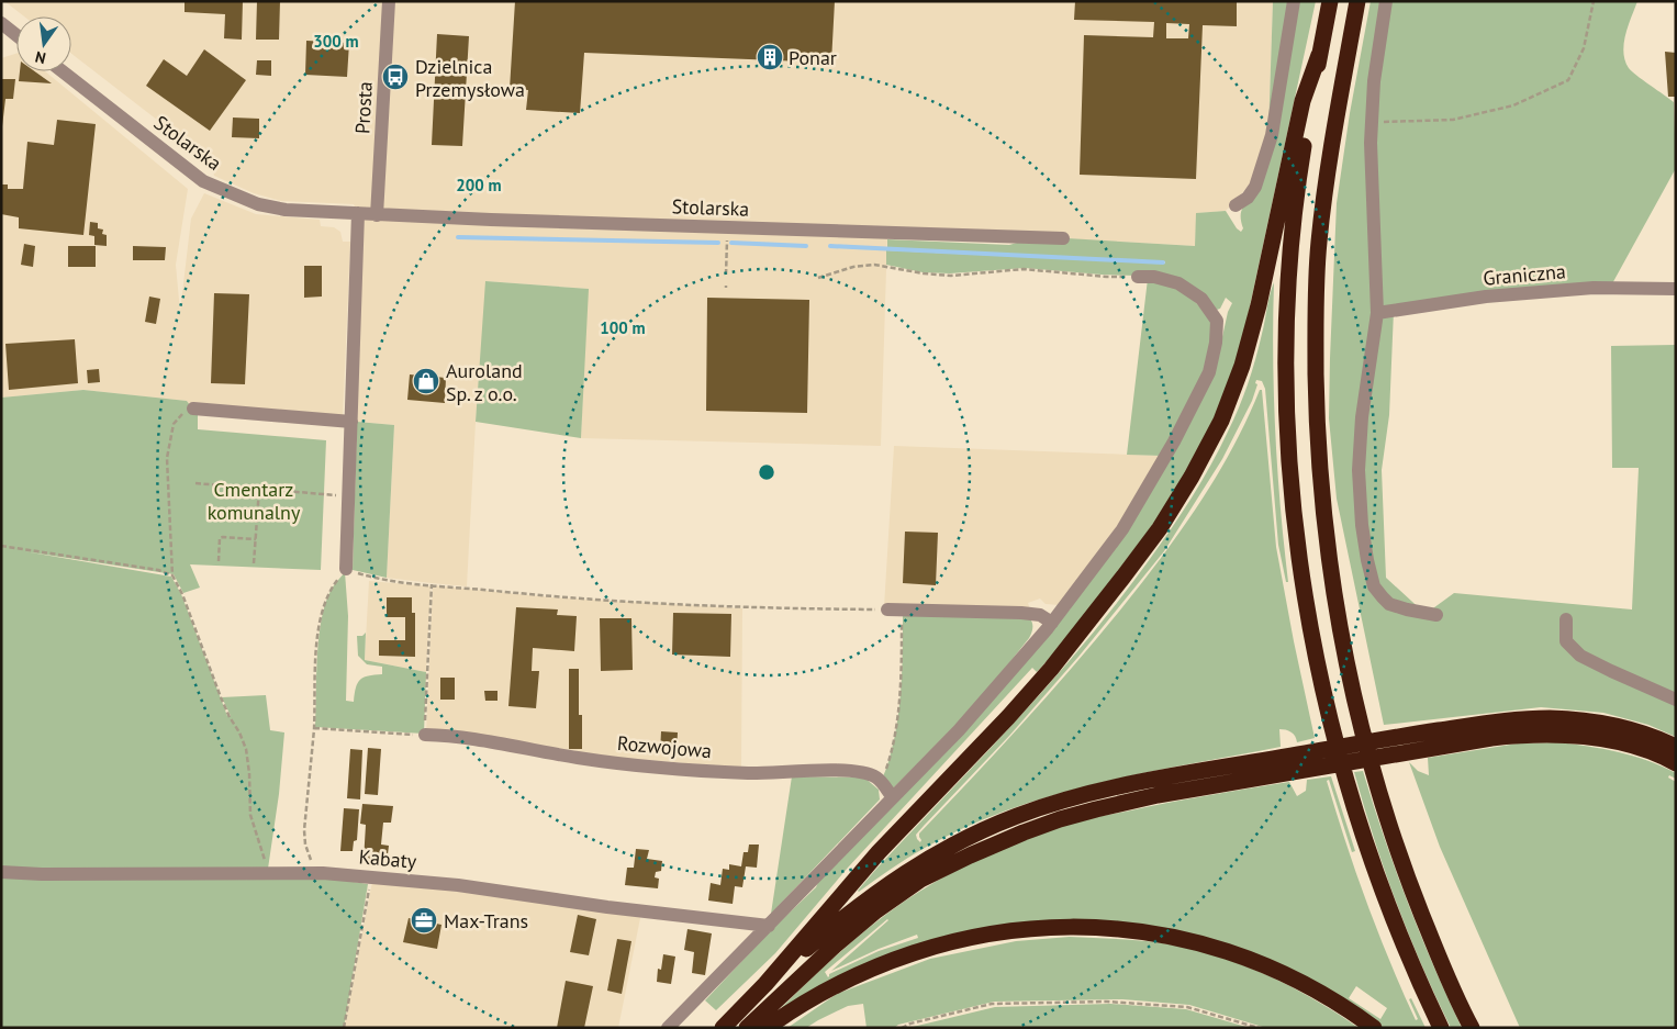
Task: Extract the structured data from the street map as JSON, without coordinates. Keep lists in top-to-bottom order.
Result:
{
  "streets": {
    "street": [
      "Prosta",
      "Stolarska",
      "Graniczna",
      "Rozwojowa",
      "Kabaty"
    ]
  },
  "crossings": [
    ["Prosta", "Stolarska"]
  ],
  "parks": ["Cmentarz komunalny"],
  "places": {
    "building": ["Ponar"],
    "bus stop": ["Dzielnica Przemysłowa"],
    "shop": ["Auroland Sp. z o.o."],
    "office": ["Max-Trans"]
  },
  "north": "bottom",
  "rings": ["300 m", "200 m", "100 m"]
}
